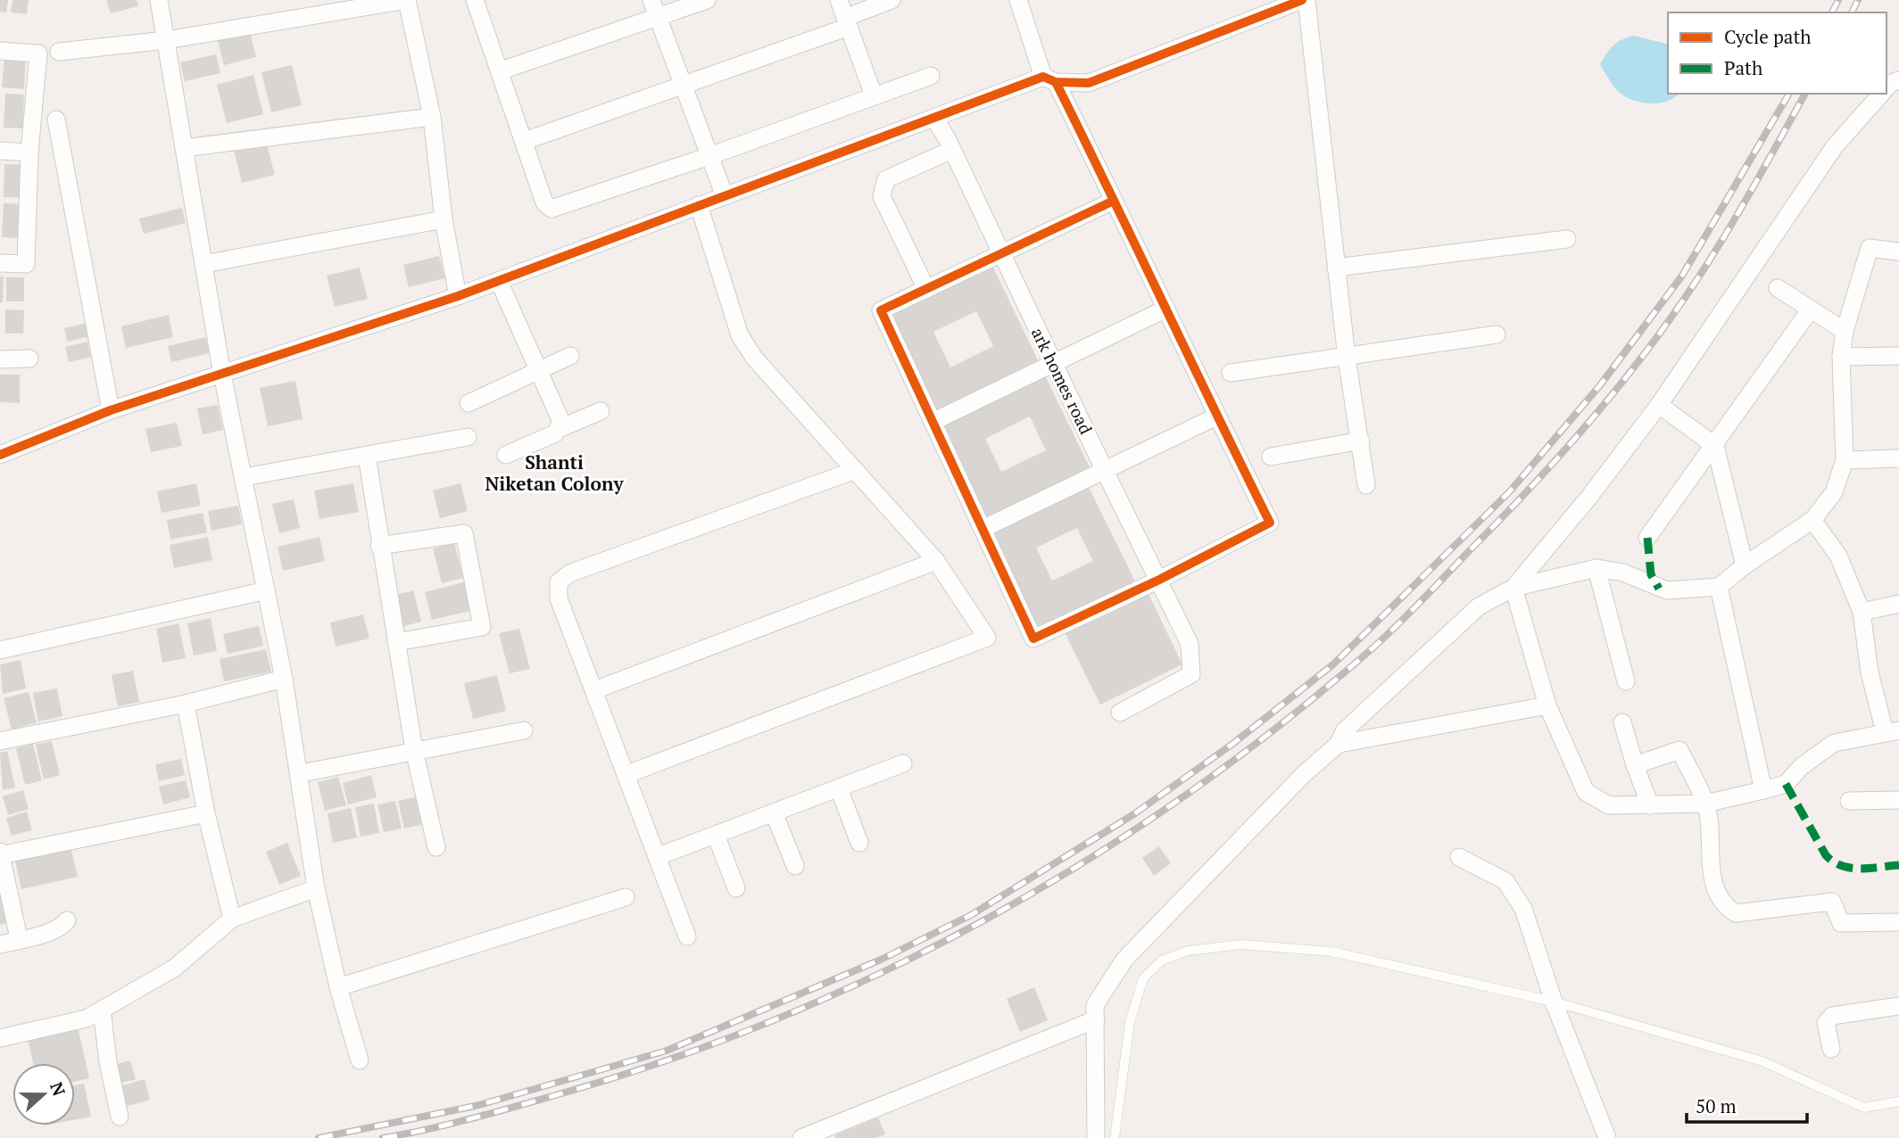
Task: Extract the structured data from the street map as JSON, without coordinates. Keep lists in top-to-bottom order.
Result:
{
  "streets": {
    "street": ["ark homes road"]
  },
  "districts": ["Shanti Niketan Colony"],
  "legend": ["Cycle path", "Path"],
  "scale_bar": "50 m",
  "north": "right"
}
